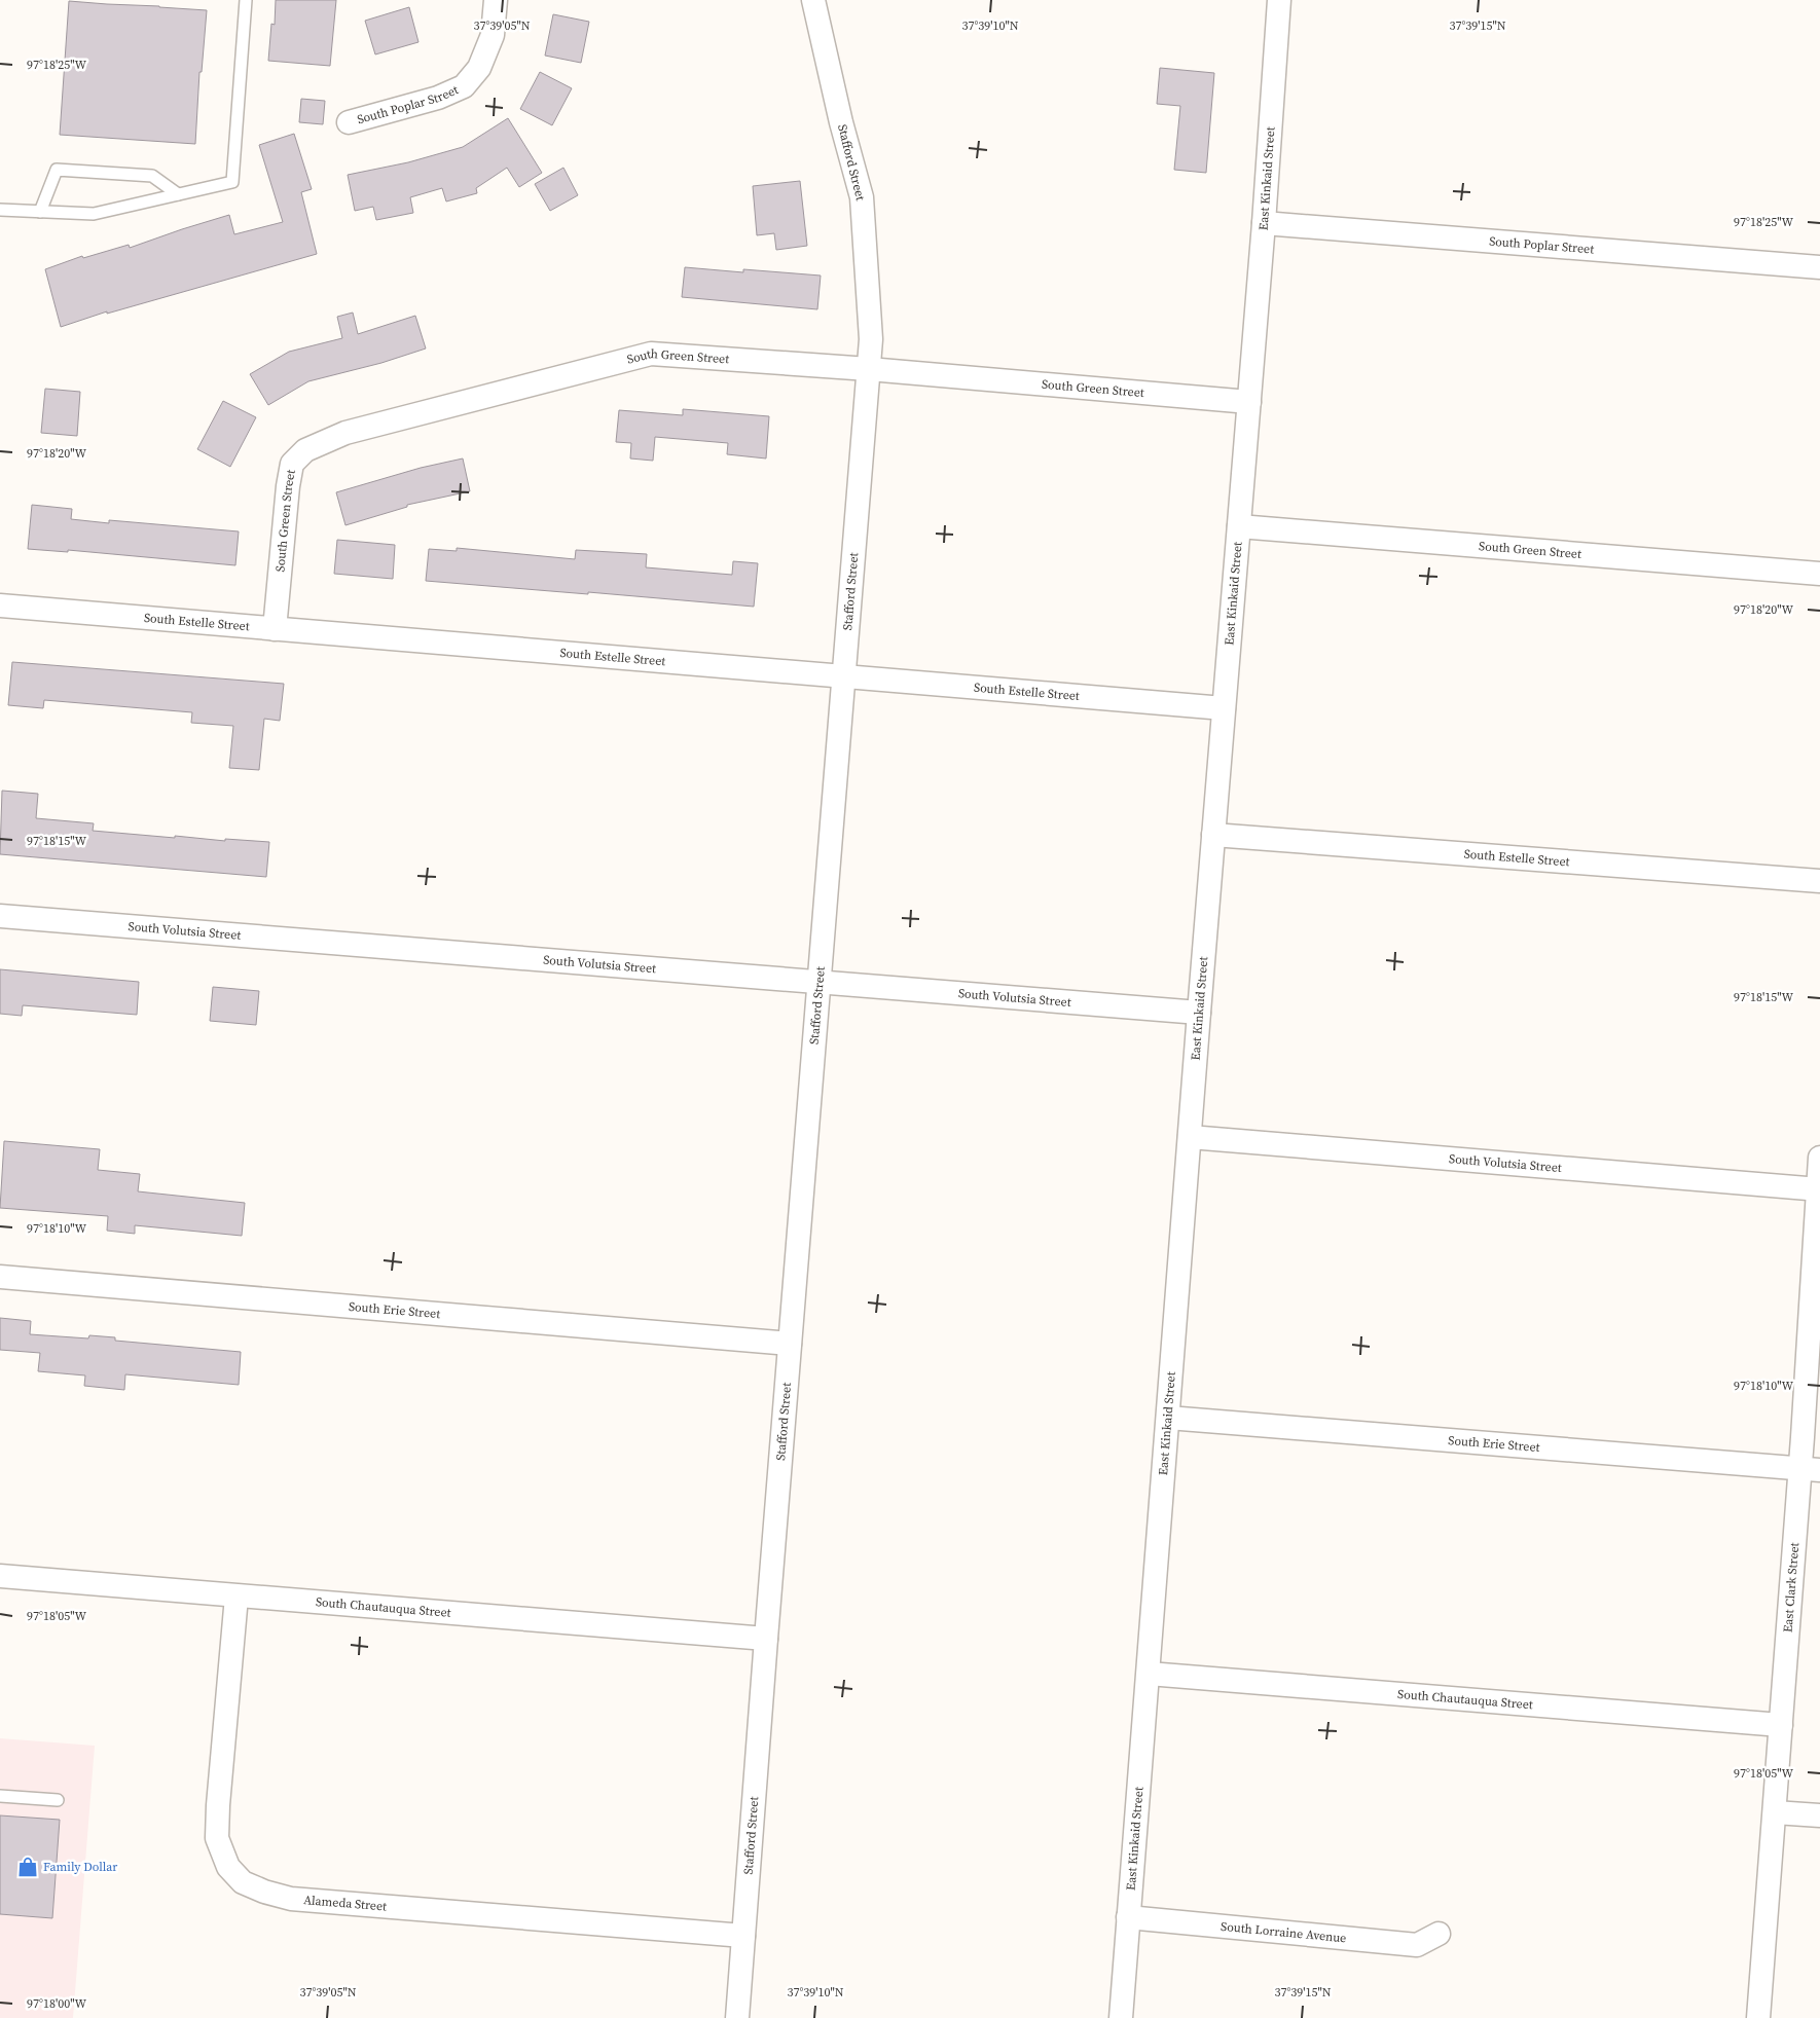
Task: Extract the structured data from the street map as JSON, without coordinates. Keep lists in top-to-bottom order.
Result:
{
  "streets": {
    "street": [
      "South Poplar Street",
      "Stafford Street",
      "East Kinkaid Street",
      "South Green Street",
      "South Estelle Street",
      "South Volutsia Street",
      "South Erie Street",
      "East Clark Street",
      "South Chautauqua Street",
      "Alameda Street",
      "South Lorraine Avenue"
    ]
  },
  "crossings": [
    ["South Poplar Street", "East Kinkaid Street"],
    ["Stafford Street", "South Green Street"],
    ["Stafford Street", "South Estelle Street"],
    ["Stafford Street", "South Volutsia Street"],
    ["Stafford Street", "South Erie Street"],
    ["Stafford Street", "South Chautauqua Street"],
    ["Stafford Street", "Alameda Street"],
    ["East Kinkaid Street", "South Green Street"],
    ["East Kinkaid Street", "South Estelle Street"],
    ["East Kinkaid Street", "South Volutsia Street"],
    ["East Kinkaid Street", "South Erie Street"],
    ["East Kinkaid Street", "South Chautauqua Street"],
    ["East Kinkaid Street", "South Lorraine Avenue"],
    ["South Green Street", "South Estelle Street"],
    ["South Volutsia Street", "East Clark Street"],
    ["South Erie Street", "East Clark Street"],
    ["East Clark Street", "South Chautauqua Street"],
    ["South Chautauqua Street", "Alameda Street"]
  ],
  "places": {
    "shop": ["Family Dollar"]
  },
  "coordinates": [
    "37°39'05\"N",
    "37°39'10\"N",
    "37°39'15\"N",
    "97°18'25\"W",
    "97°18'20\"W",
    "97°18'15\"W",
    "97°18'10\"W",
    "97°18'05\"W",
    "97°18'00\"W"
  ]
}
